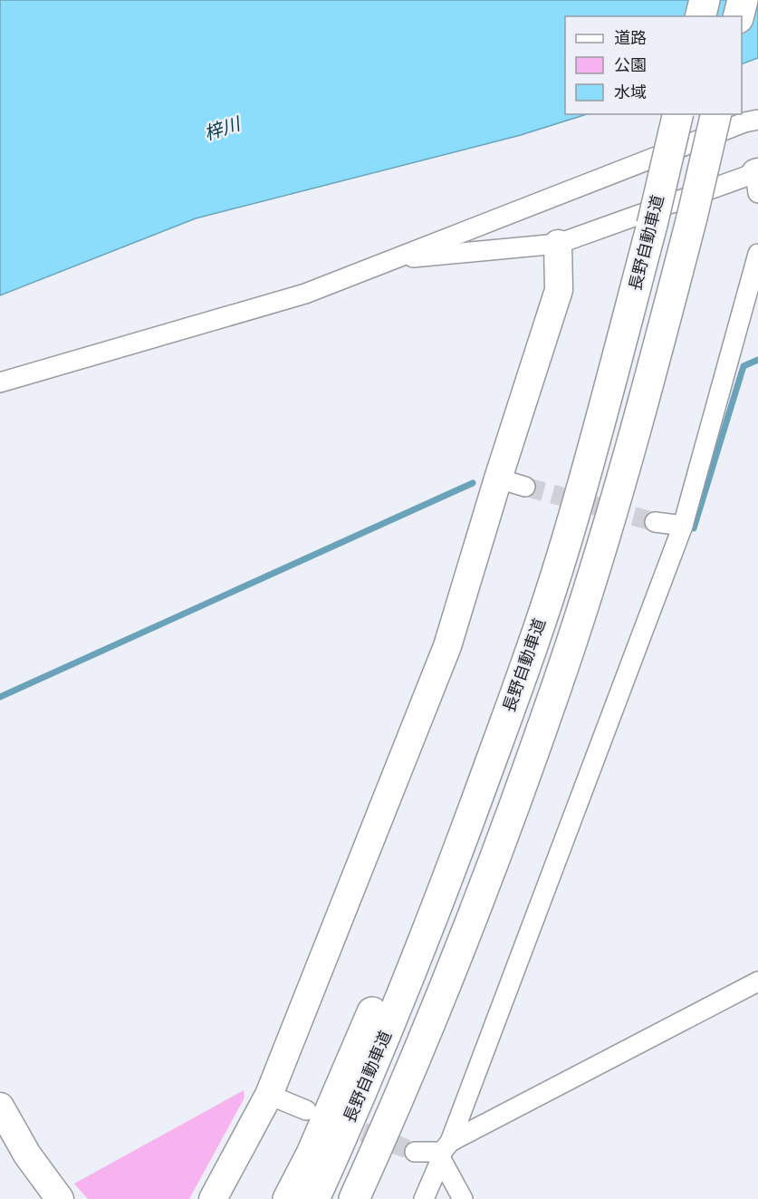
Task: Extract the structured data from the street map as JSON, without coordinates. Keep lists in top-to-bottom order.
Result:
{
  "streets": {
    "highway": ["長野自動車道"]
  },
  "water": ["梓川"],
  "legend": ["道路", "公園", "水域"]
}
